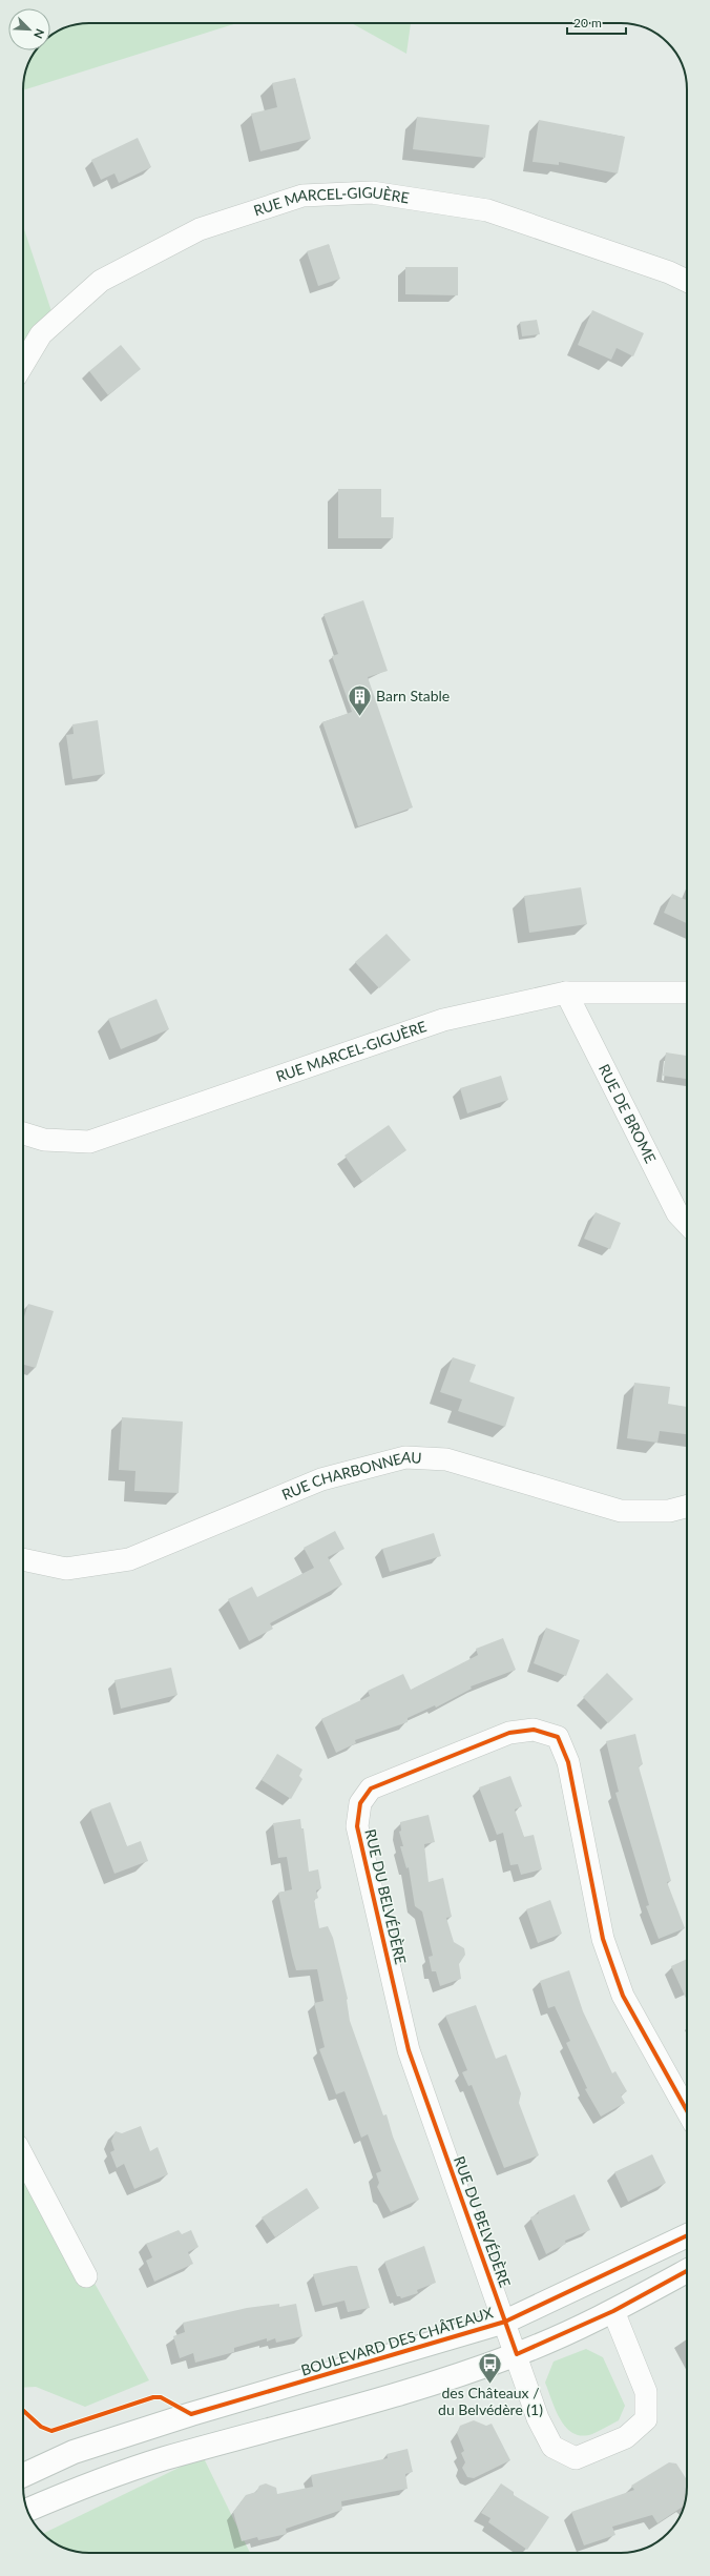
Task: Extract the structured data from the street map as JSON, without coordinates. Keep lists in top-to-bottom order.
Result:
{
  "streets": {
    "street": [
      "RUE MARCEL-GIGUÈRE",
      "RUE DE BROME",
      "RUE CHARBONNEAU",
      "RUE DU BELVÉDÈRE",
      "BOULEVARD DES CHÂTEAUX"
    ]
  },
  "crossings": [
    ["RUE MARCEL-GIGUÈRE", "RUE DE BROME"],
    ["RUE DU BELVÉDÈRE", "BOULEVARD DES CHÂTEAUX"]
  ],
  "places": {
    "building": ["Barn Stable"],
    "bus stop": ["des Châteaux / du Belvédère (1)"]
  },
  "scale_bar": "20 m",
  "north": "bottom right"
}
